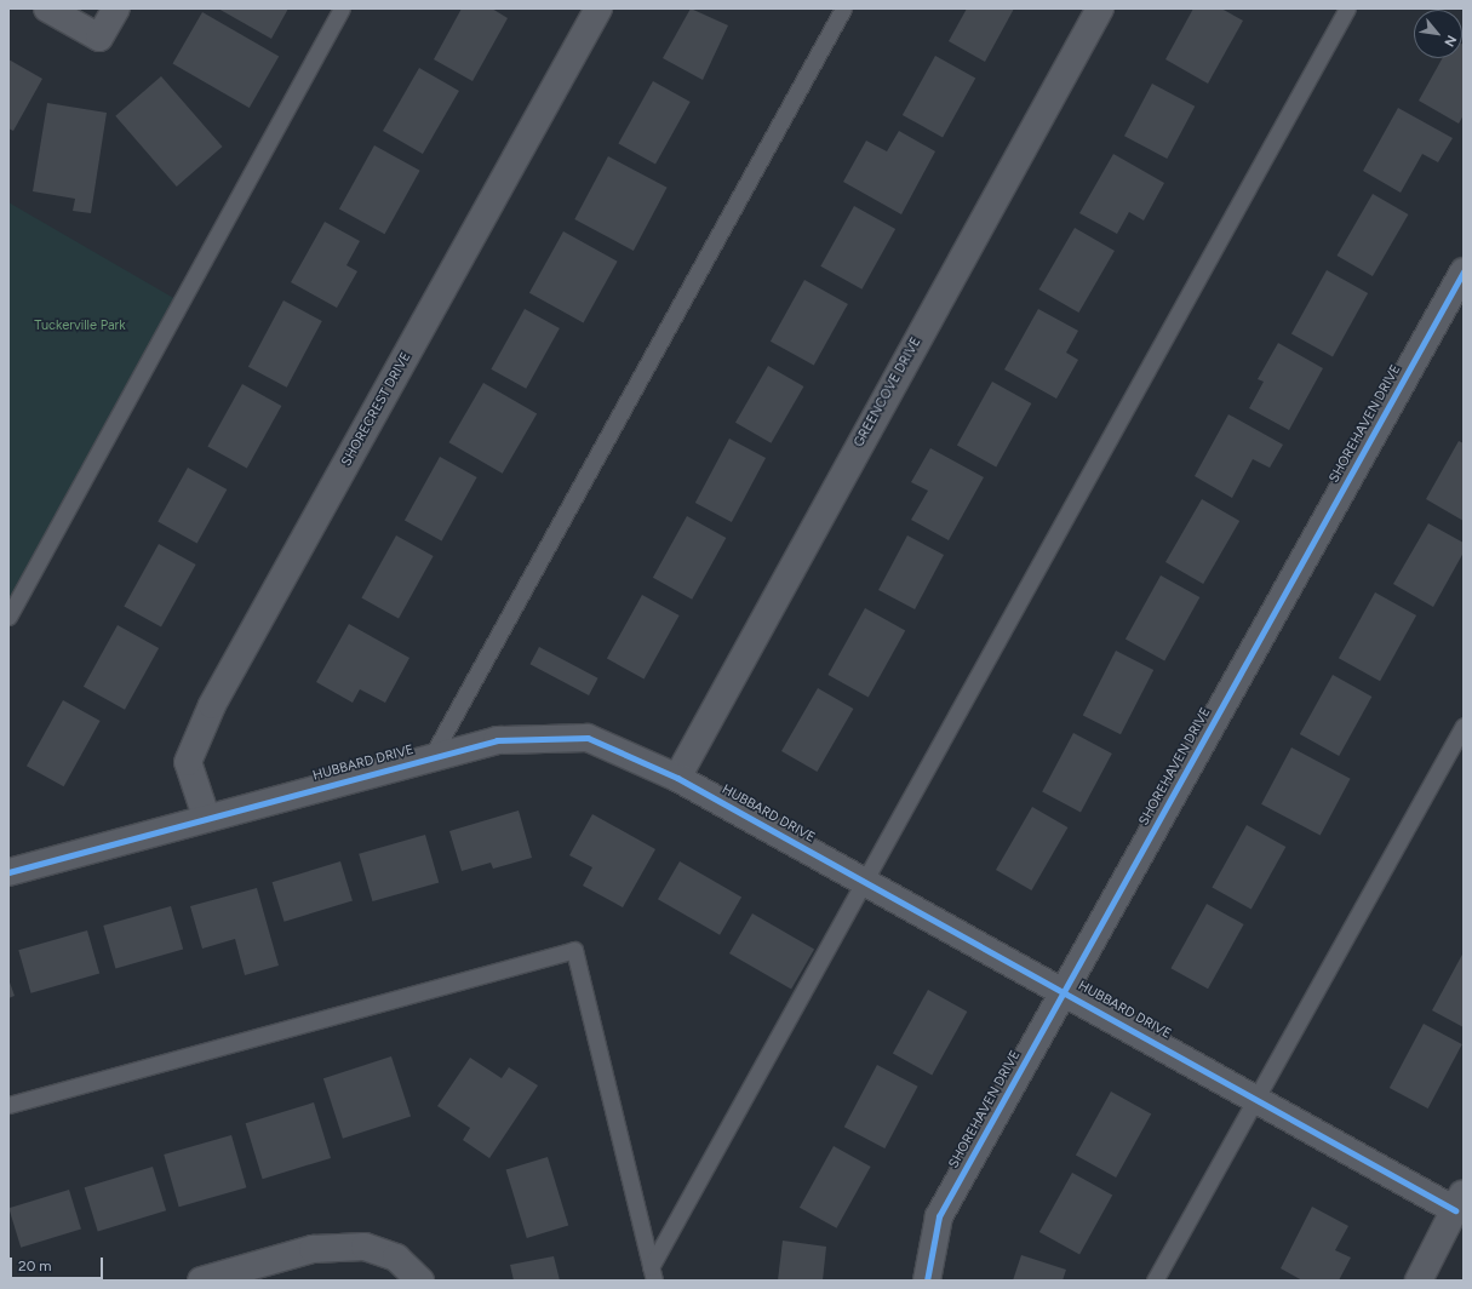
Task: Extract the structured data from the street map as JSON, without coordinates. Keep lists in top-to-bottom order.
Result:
{
  "streets": {
    "street": [
      "GREENCOVE DRIVE",
      "SHORECREST DRIVE",
      "SHOREHAVEN DRIVE",
      "HUBBARD DRIVE"
    ]
  },
  "crossings": [
    ["GREENCOVE DRIVE", "HUBBARD DRIVE"],
    ["SHORECREST DRIVE", "HUBBARD DRIVE"],
    ["SHOREHAVEN DRIVE", "HUBBARD DRIVE"]
  ],
  "parks": ["Tuckerville Park"],
  "scale_bar": "20 m",
  "north": "bottom right"
}
